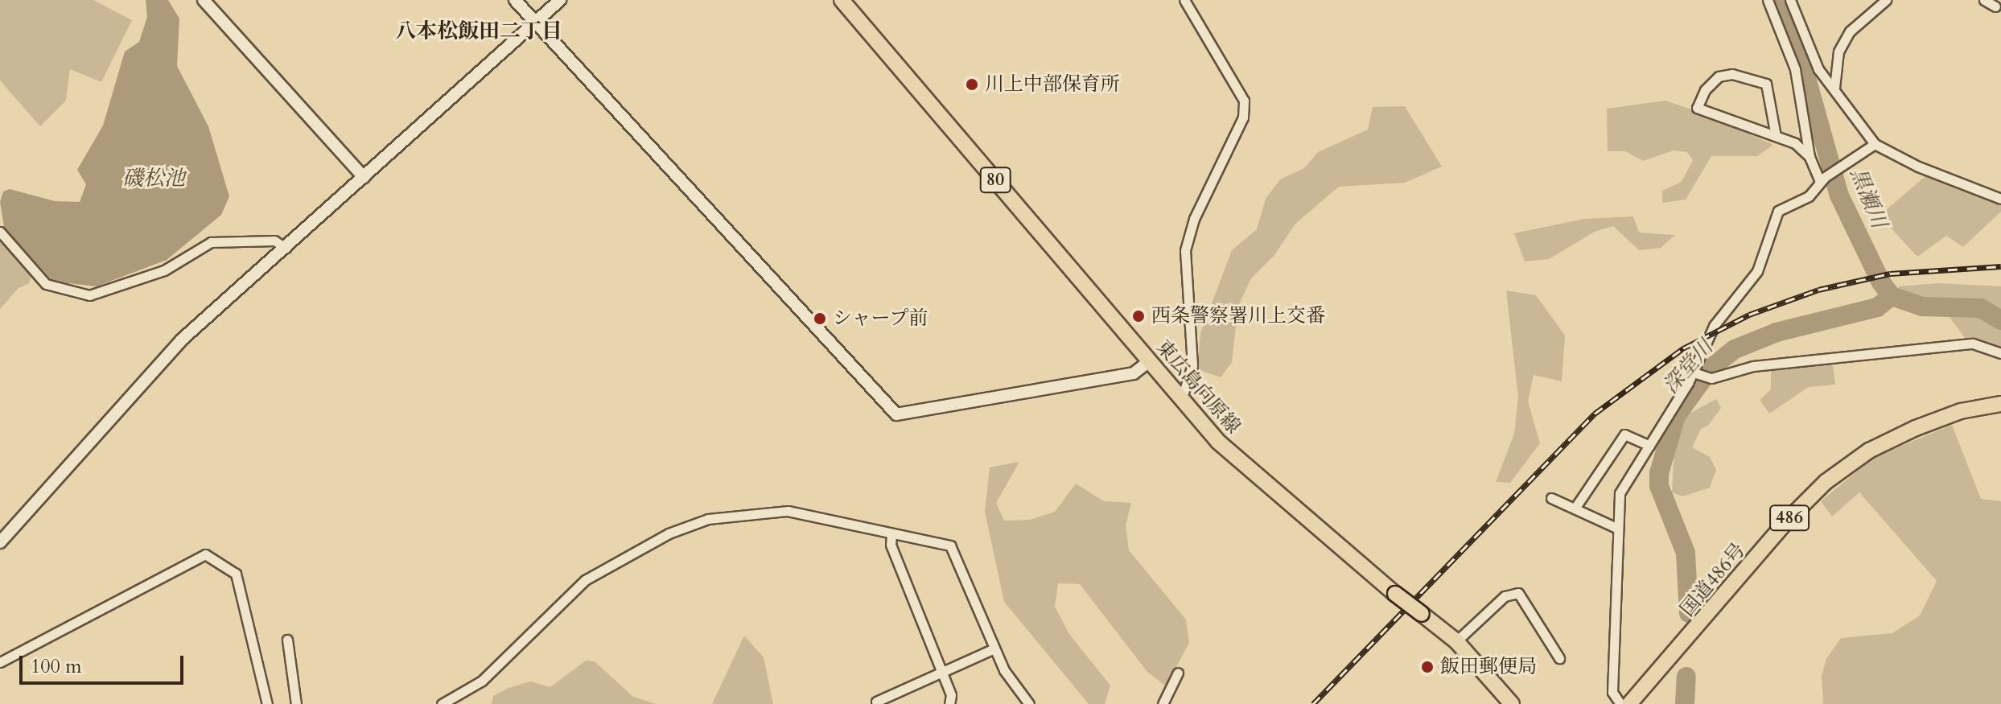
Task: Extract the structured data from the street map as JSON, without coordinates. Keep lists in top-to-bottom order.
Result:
{
  "streets": {
    "main road": [
      "80",
      "東広島向原線",
      "486",
      "国道486号"
    ]
  },
  "districts": ["八本松飯田二丁目"],
  "water": ["磯松池", "黒瀬川", "深堂川"],
  "places": [
    "川上中部保育所",
    "西条警察署川上交番",
    "シャープ前",
    "飯田郵便局"
  ],
  "scale_bar": "100 m"
}
